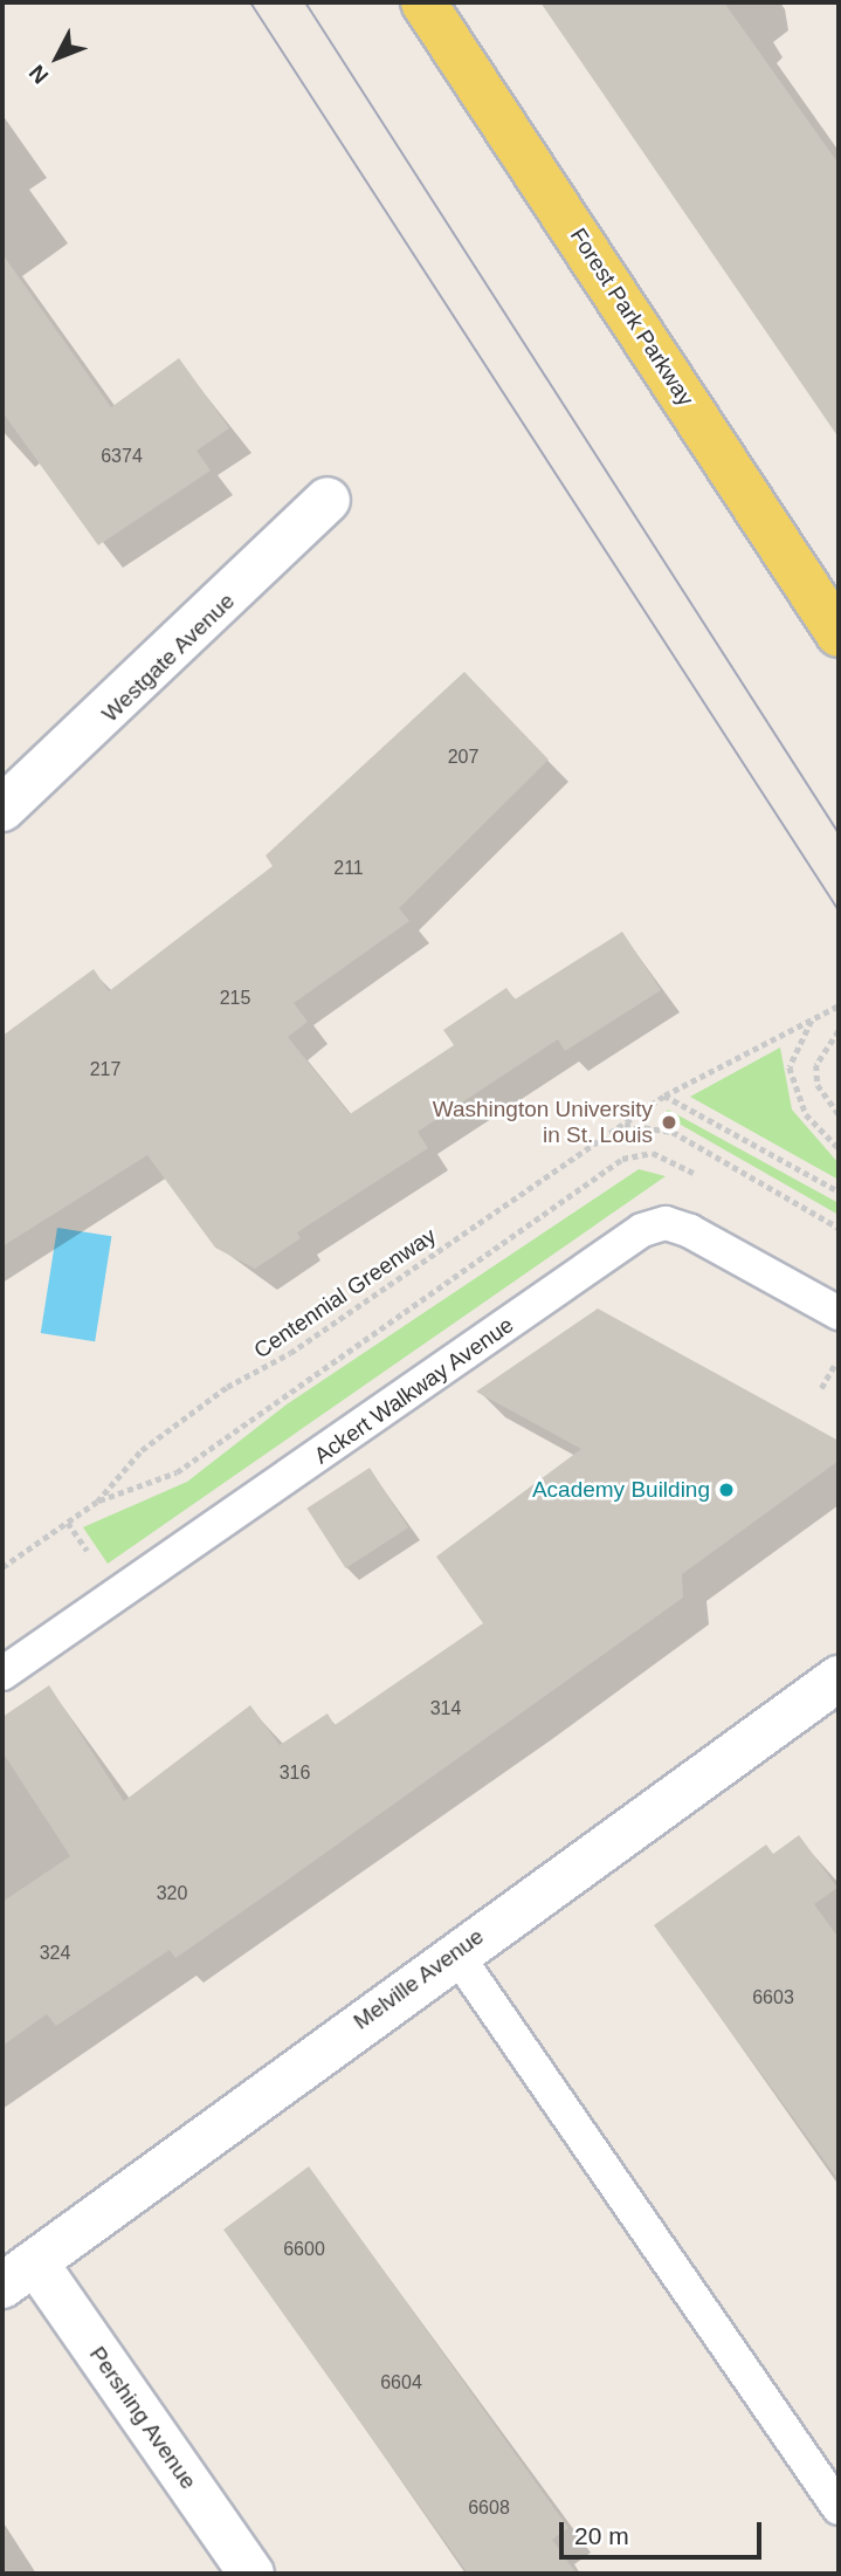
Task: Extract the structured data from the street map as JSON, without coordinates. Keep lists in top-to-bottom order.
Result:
{
  "streets": {
    "main road": ["Forest Park Parkway"],
    "street": ["Westgate Avenue", "Melville Avenue", "Pershing Avenue"],
    "lane": ["Ackert Walkway Avenue"],
    "path": ["Centennial Greenway"]
  },
  "crossings": [
    ["Melville Avenue", "Pershing Avenue"]
  ],
  "places": ["Washington University in St. Louis", "Academy Building"],
  "house_numbers": [
    "6374",
    "207",
    "211",
    "215",
    "217",
    "314",
    "316",
    "320",
    "324",
    "6603",
    "6600",
    "6604",
    "6608"
  ],
  "scale_bar": "20 m",
  "north": "bottom left"
}
